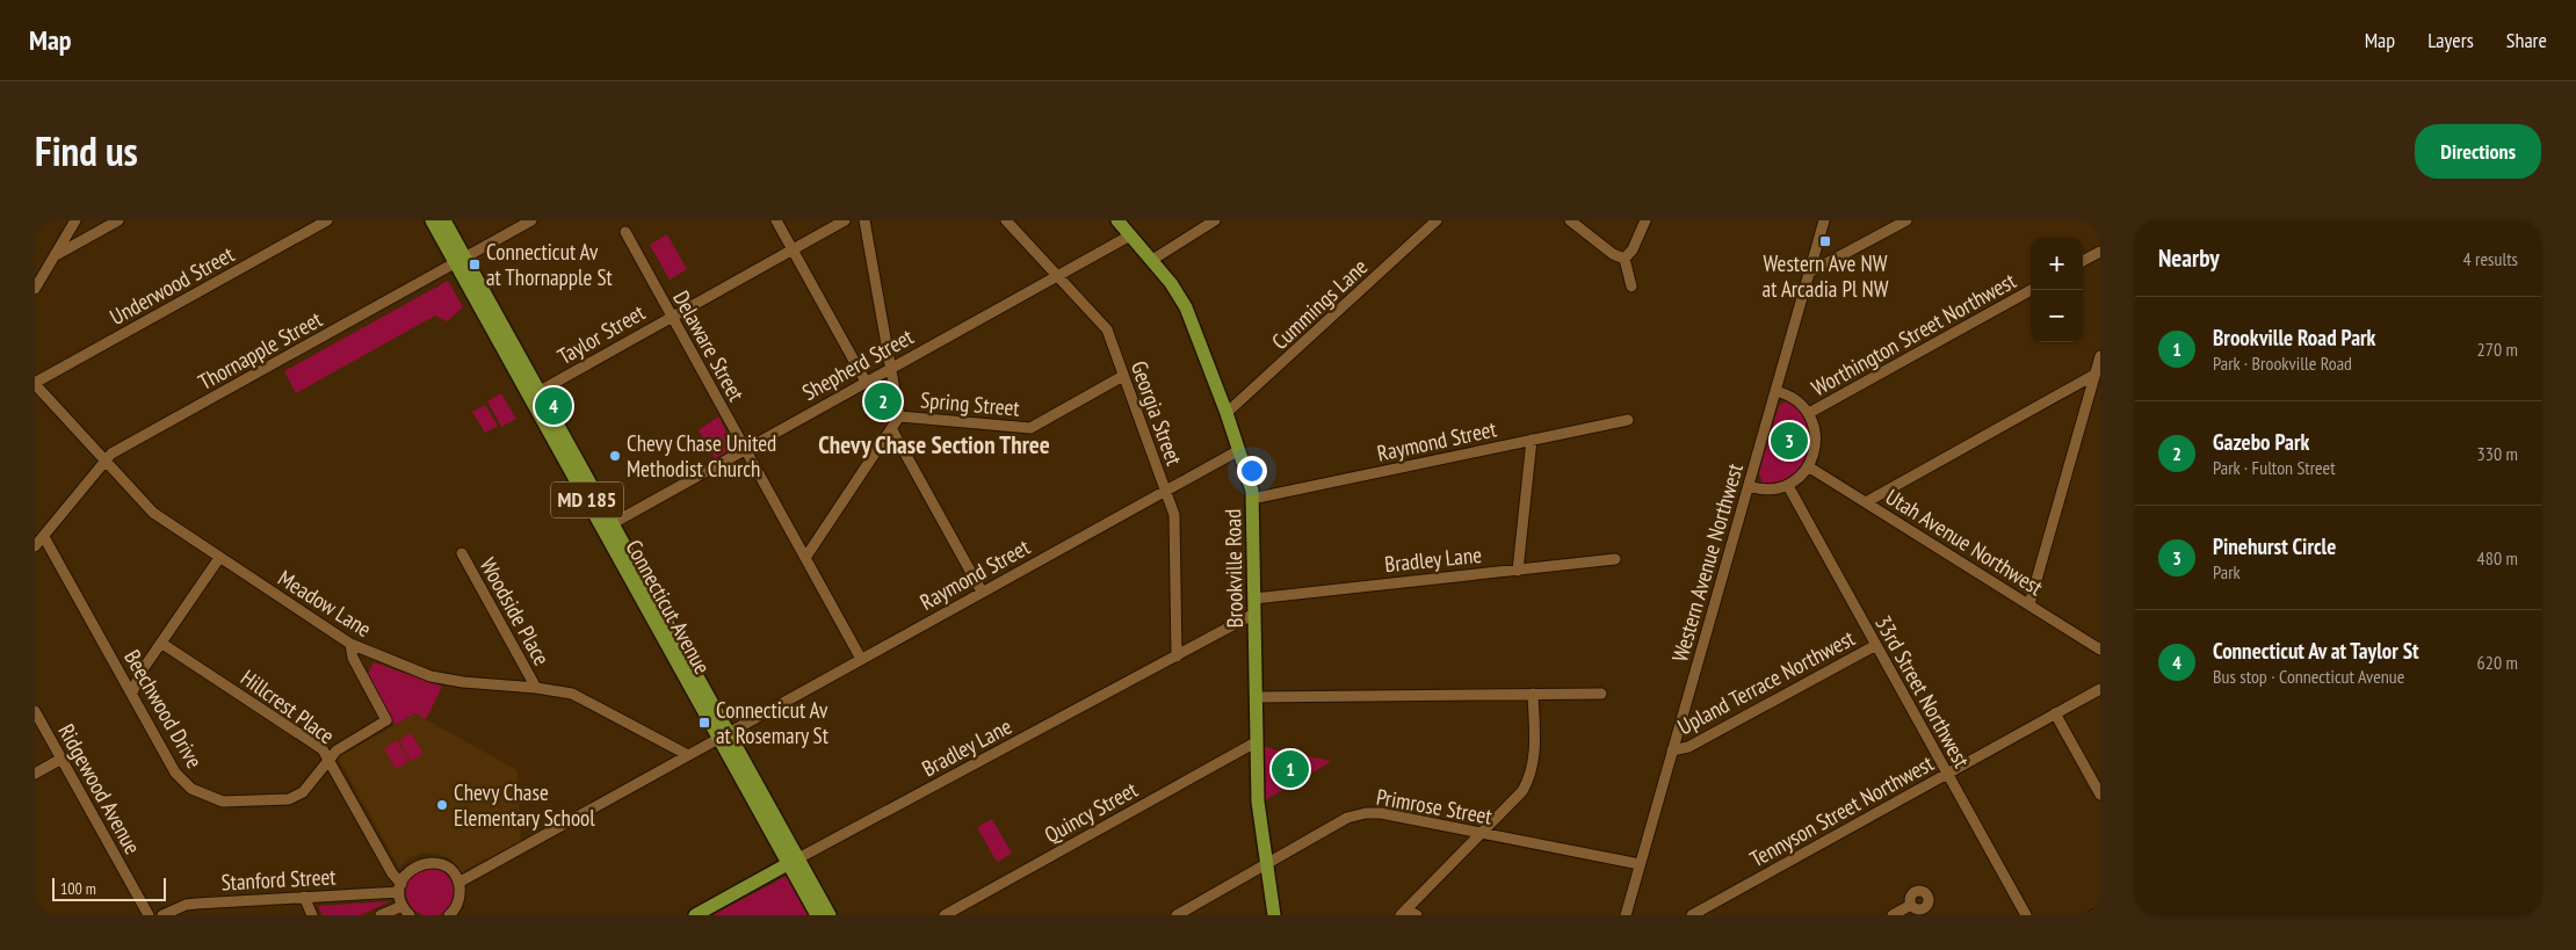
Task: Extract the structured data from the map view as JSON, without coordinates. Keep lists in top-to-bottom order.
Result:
{
  "streets": {
    "main road": [
      "MD 185",
      "Bradley Lane",
      "Brookville Road",
      "Connecticut Avenue"
    ],
    "street": [
      "Underwood Street",
      "Cummings Lane",
      "Taylor Street",
      "Worthington Street Northwest",
      "Delaware Street",
      "Thornapple Street",
      "Shepherd Street",
      "Spring Street",
      "Georgia Street",
      "Raymond Street",
      "Utah Avenue Northwest",
      "Western Avenue Northwest",
      "Meadow Lane",
      "Woodside Place",
      "Upland Terrace Northwest",
      "33rd Street Northwest",
      "Hillcrest Place",
      "Beechwood Drive",
      "Ridgewood Avenue",
      "Primrose Street",
      "Tennyson Street Northwest",
      "Quincy Street",
      "Stanford Street"
    ]
  },
  "crossings": [
    ["Underwood Street", "Meadow Lane"],
    ["Cummings Lane", "Brookville Road"],
    ["Taylor Street", "Delaware Street"],
    ["Taylor Street", "Connecticut Avenue"],
    ["Delaware Street", "Shepherd Street"],
    ["Delaware Street", "Spring Street"],
    ["Delaware Street", "Raymond Street"],
    ["Thornapple Street", "Meadow Lane"],
    ["Thornapple Street", "Connecticut Avenue"],
    ["Thornapple Street", "Beechwood Drive"],
    ["Shepherd Street", "Georgia Street"],
    ["Shepherd Street", "Brookville Road"],
    ["Shepherd Street", "Connecticut Avenue"],
    ["Spring Street", "Georgia Street"],
    ["Georgia Street", "Raymond Street"],
    ["Georgia Street", "Bradley Lane"],
    ["Raymond Street", "Brookville Road"],
    ["Raymond Street", "Meadow Lane"],
    ["Raymond Street", "Connecticut Avenue"],
    ["Bradley Lane", "Brookville Road"],
    ["Bradley Lane", "Connecticut Avenue"],
    ["Western Avenue Northwest", "Upland Terrace Northwest"],
    ["Western Avenue Northwest", "Primrose Street"],
    ["Brookville Road", "Primrose Street"],
    ["Brookville Road", "Quincy Street"],
    ["Meadow Lane", "Woodside Place"],
    ["Upland Terrace Northwest", "33rd Street Northwest"],
    ["33rd Street Northwest", "Tennyson Street Northwest"],
    ["Hillcrest Place", "Beechwood Drive"],
    ["Hillcrest Place", "Stanford Street"]
  ],
  "districts": ["Chevy Chase Section Three"],
  "places": {
    "transit": ["Western Ave NW at Arcadia Pl NW", "Connecticut Av at Thornapple St", "Connecticut Av at Rosemary St"],
    "other": ["Chevy Chase United Methodist Church", "Chevy Chase Elementary School"]
  },
  "scale_bar": "100 m",
  "page": {
    "header": "Map",
    "nav": ["Map", "Layers", "Share"],
    "title": "Find us",
    "buttons": "Directions",
    "heading": ["Nearby", "4 results"],
    "map_buttons": ["+", "−"],
    "list": [
      {
        "mark": "1",
        "name": "Brookville Road Park",
        "note": "Park · Brookville Road",
        "value": "270 m"
      },
      {
        "mark": "2",
        "name": "Gazebo Park",
        "note": "Park · Fulton Street",
        "value": "330 m"
      },
      {
        "mark": "3",
        "name": "Pinehurst Circle",
        "note": "Park",
        "value": "480 m"
      },
      {
        "mark": "4",
        "name": "Connecticut Av at Taylor St",
        "note": "Bus stop · Connecticut Avenue",
        "value": "620 m"
      }
    ],
    "pins": [
      "2",
      "4",
      "3",
      "1"
    ],
    "scale": "100 m"
  }
}
